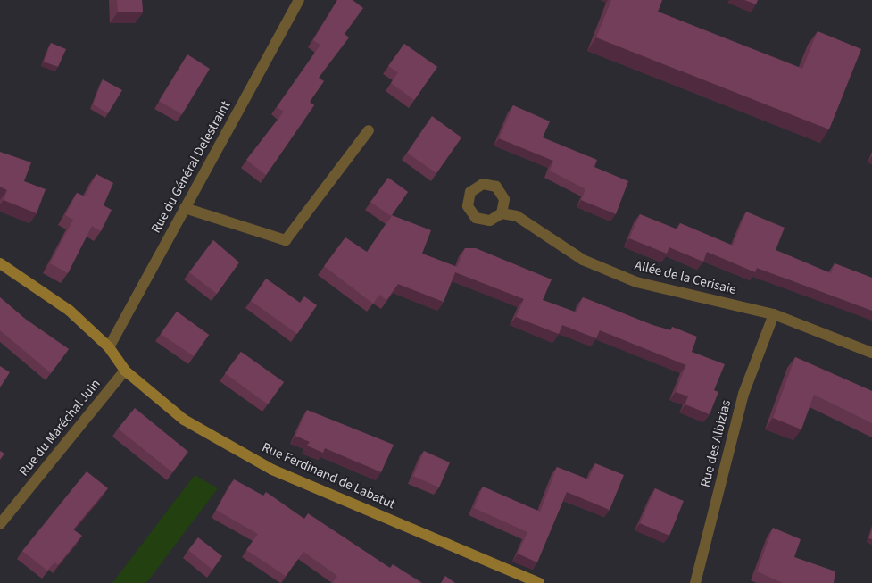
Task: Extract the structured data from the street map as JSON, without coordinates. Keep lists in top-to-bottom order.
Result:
{
  "streets": {
    "street": [
      "Rue du Général Delestraint",
      "Allée de la Cerisaie",
      "Rue du Maréchal Juin",
      "Rue des Albizias",
      "Rue Ferdinand de Labatut"
    ]
  },
  "crossings": [
    ["Rue du Général Delestraint", "Rue Ferdinand de Labatut"],
    ["Allée de la Cerisaie", "Rue des Albizias"],
    ["Rue du Maréchal Juin", "Rue Ferdinand de Labatut"]
  ]
}
